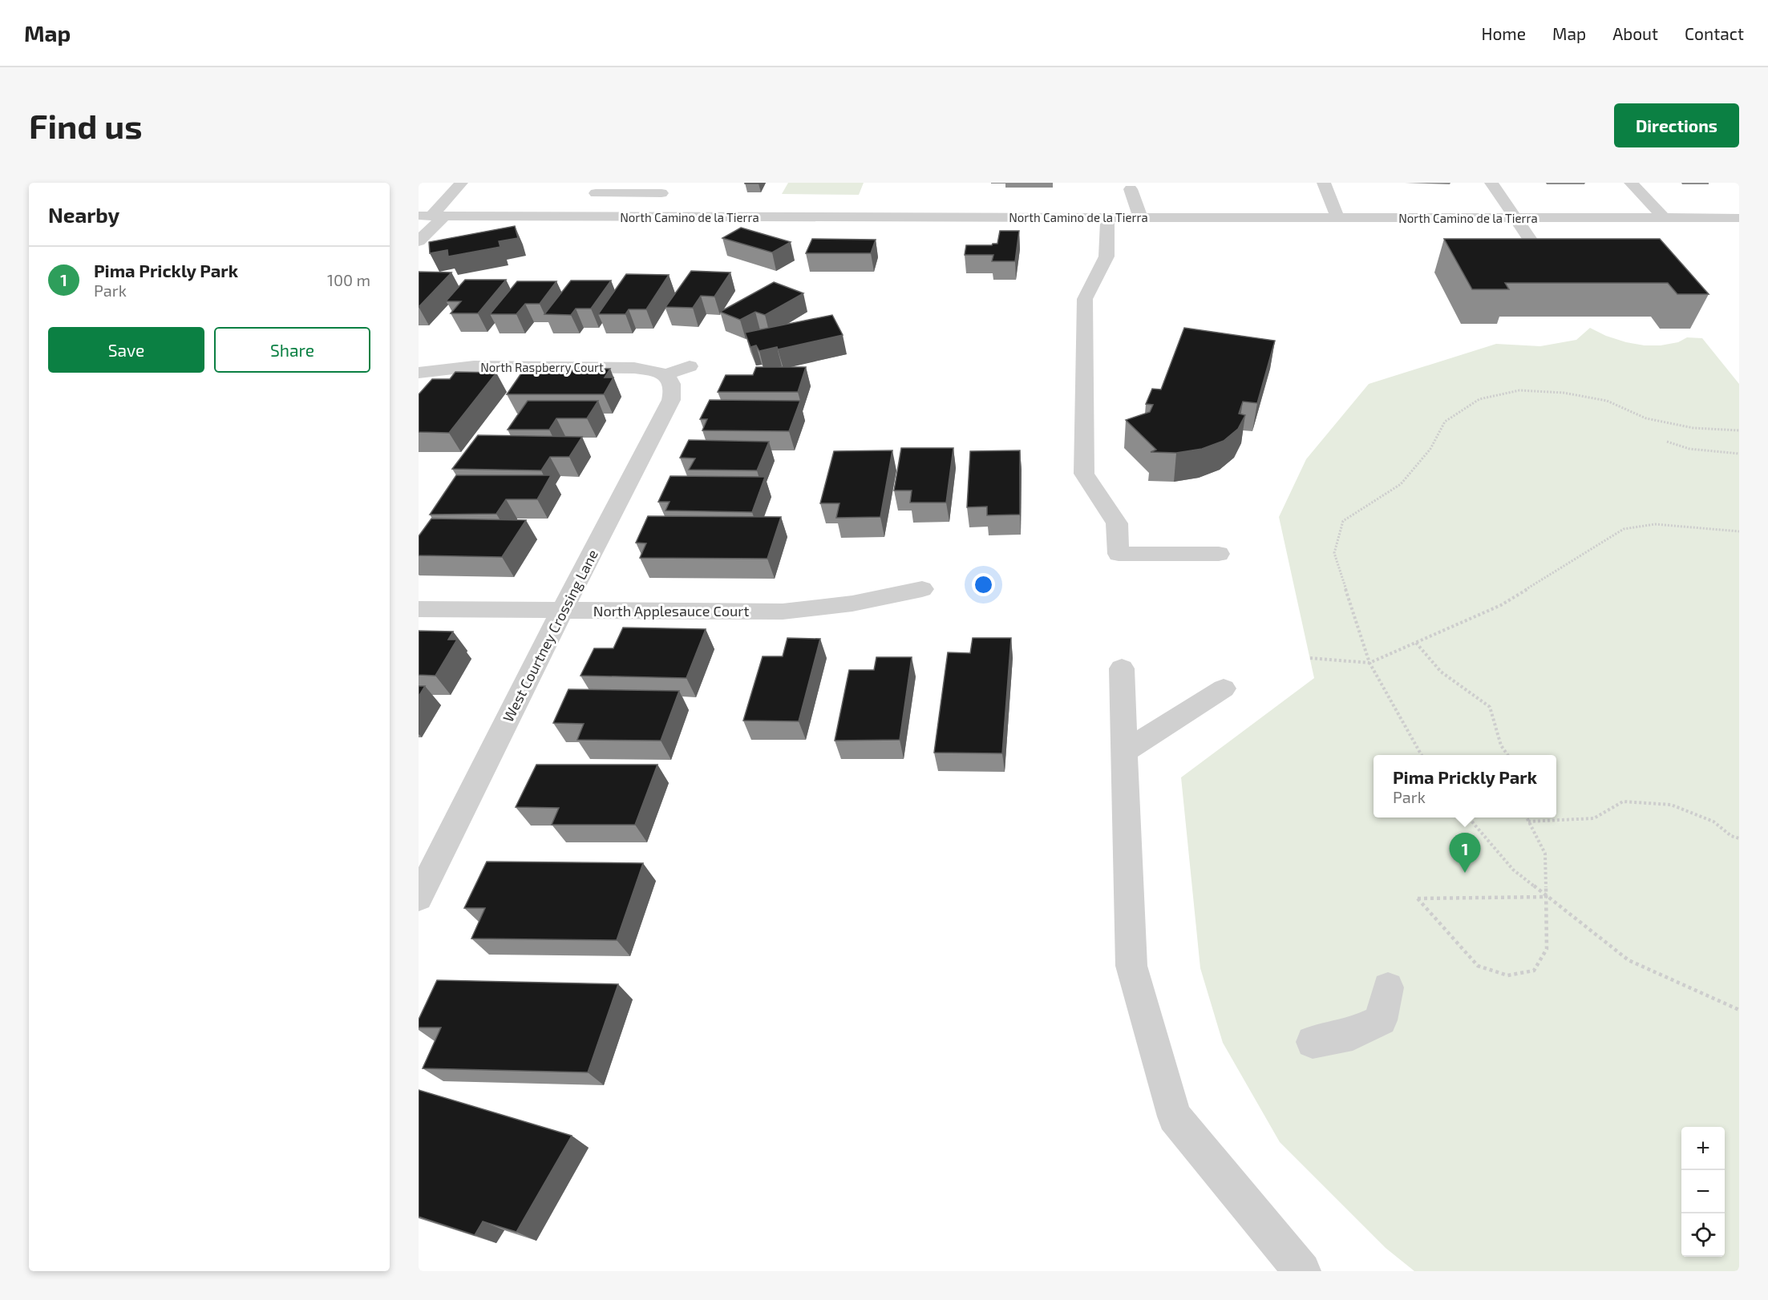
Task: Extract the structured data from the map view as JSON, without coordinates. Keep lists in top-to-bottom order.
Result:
{
  "streets": {
    "street": [
      "North Camino de la Tierra",
      "North Raspberry Court",
      "North Applesauce Court",
      "West Courtney Crossing Lane"
    ]
  },
  "crossings": [
    ["North Raspberry Court", "West Courtney Crossing Lane"],
    ["North Applesauce Court", "West Courtney Crossing Lane"]
  ],
  "page": {
    "header": "Map",
    "nav": [
      "Home",
      "Map",
      "About",
      "Contact"
    ],
    "buttons": [
      "Directions",
      ["Save", "Share"]
    ],
    "title": "Find us",
    "heading": "Nearby",
    "list": [
      {
        "mark": "1",
        "name": "Pima Prickly Park",
        "note": "Park",
        "value": "100 m"
      }
    ],
    "popup": ["Pima Prickly Park", "Park"],
    "pins": "1",
    "map_buttons": ["+", "−"]
  }
}
